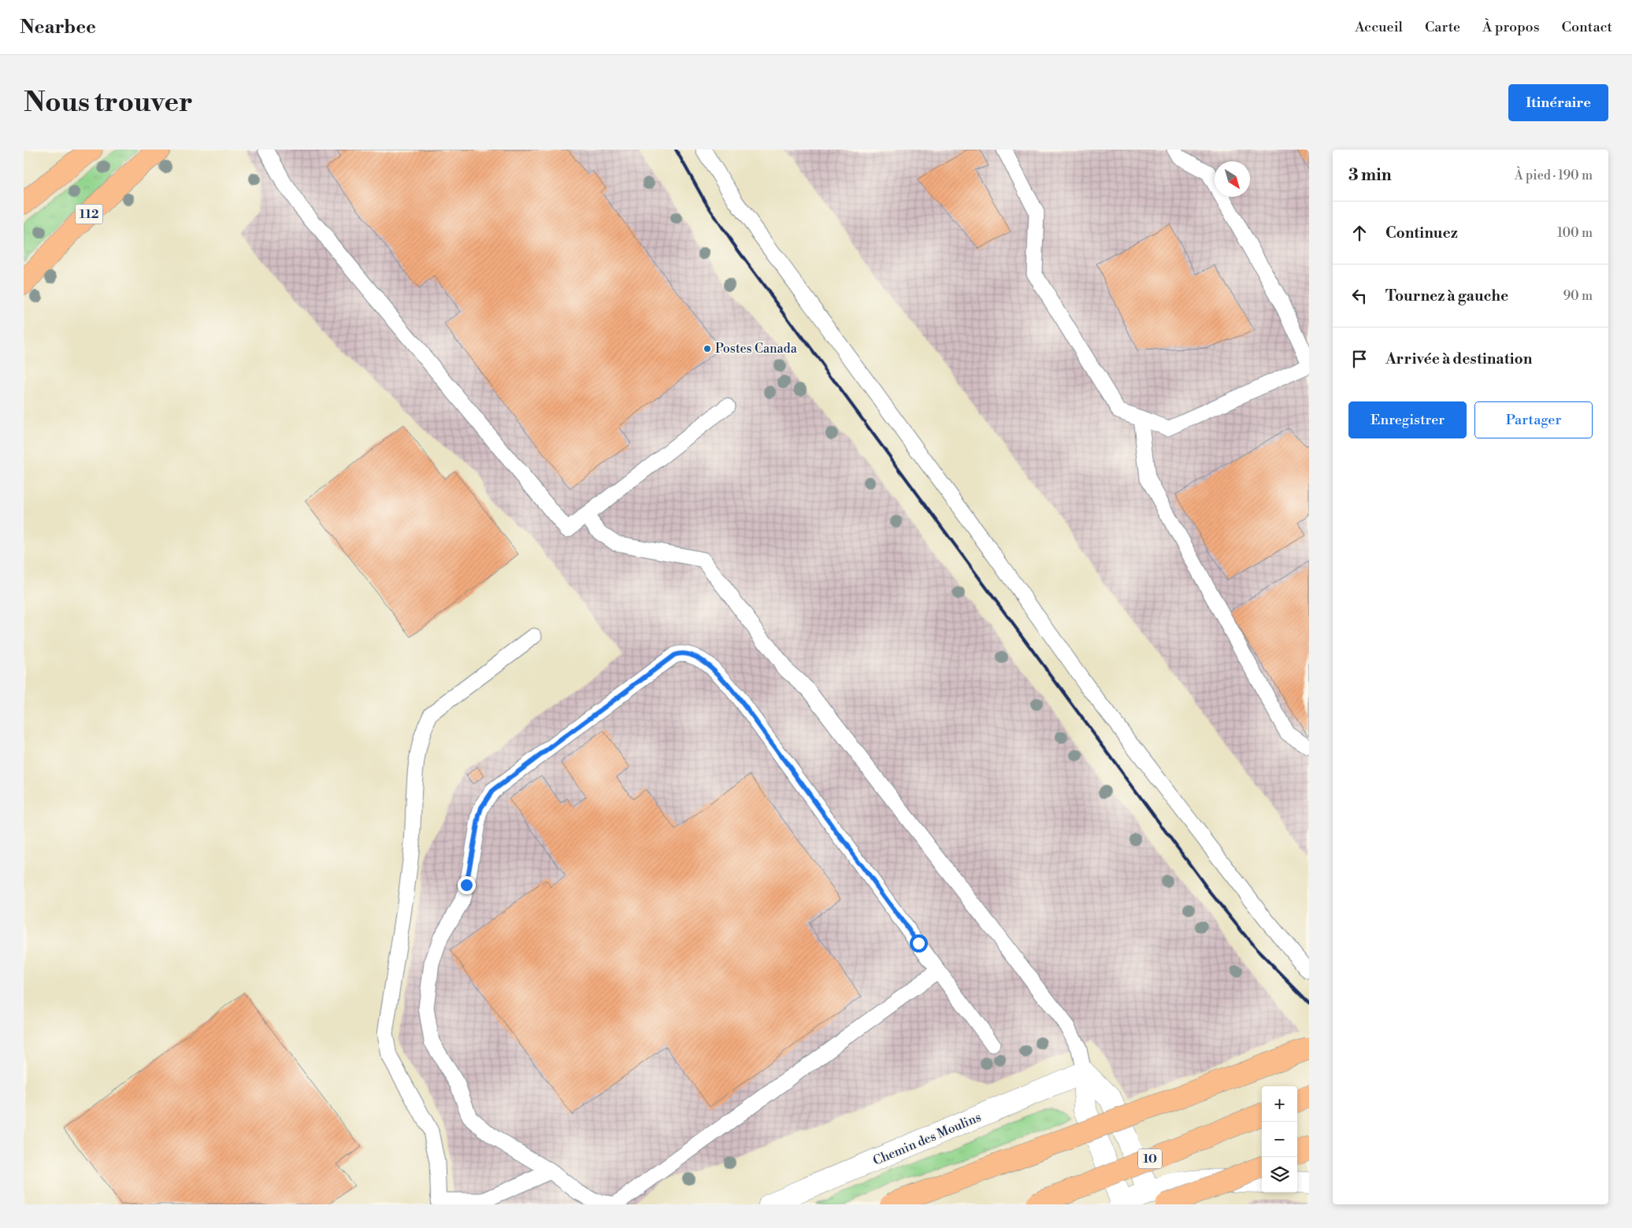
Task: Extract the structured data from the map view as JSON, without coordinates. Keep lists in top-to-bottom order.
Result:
{
  "streets": {
    "main road": ["112", "10"],
    "street": ["Chemin des Moulins"]
  },
  "places": ["Postes Canada"],
  "north": "bottom right",
  "page": {
    "header": "Nearbee",
    "nav": [
      "Accueil",
      "Carte",
      "À propos",
      "Contact"
    ],
    "buttons": [
      "Itinéraire",
      ["Enregistrer", "Partager"]
    ],
    "title": "Nous trouver",
    "heading": ["3 min", "À pied · 190 m"],
    "list": [
      ["Continuez", "100 m"],
      ["Tournez à gauche", "90 m"],
      "Arrivée à destination"
    ],
    "map_buttons": ["+", "−"]
  }
}
